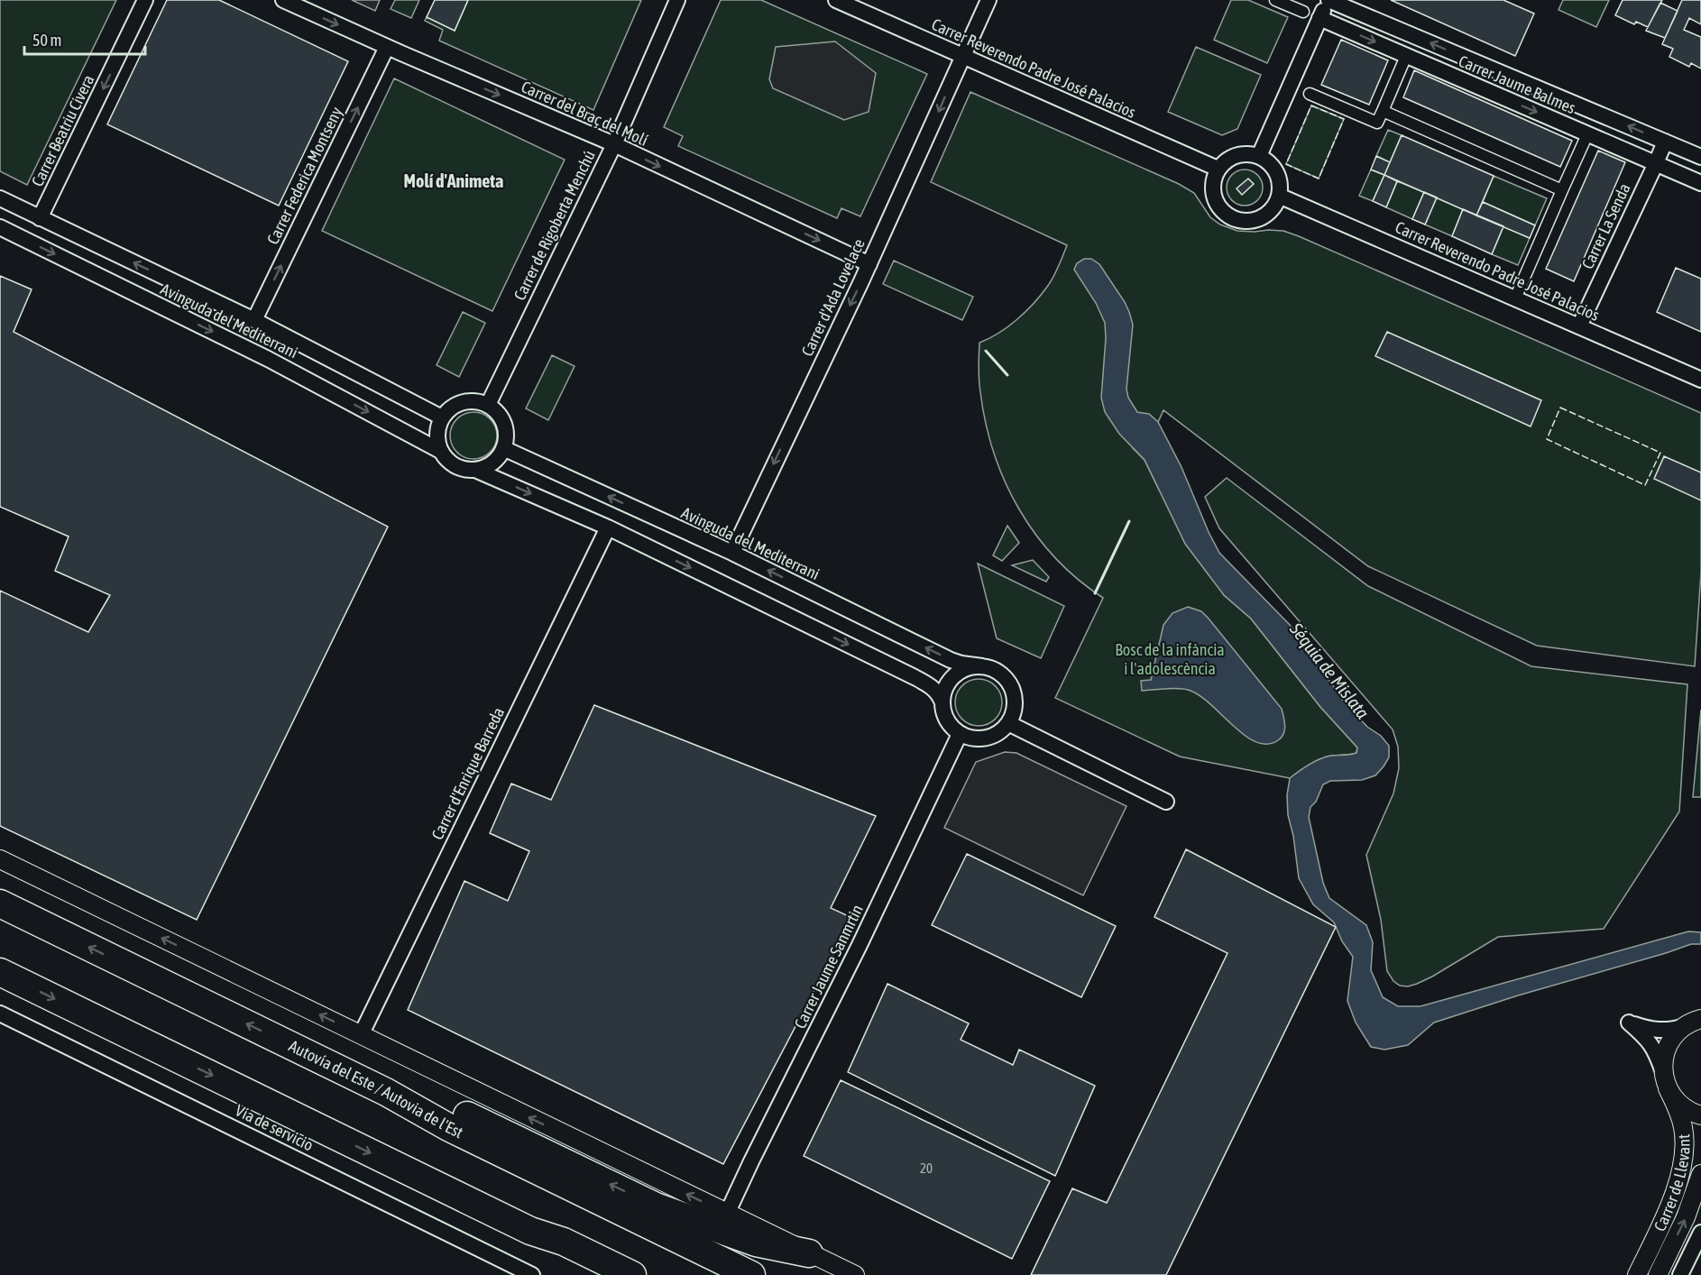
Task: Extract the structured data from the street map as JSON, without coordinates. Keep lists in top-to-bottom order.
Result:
{
  "streets": {
    "highway": ["Autovía del Este / Autovia de l'Est"],
    "street": [
      "Carrer Reverendo Padre José Palacios",
      "Carrer Jaume Balmes",
      "Carrer del Braç del Molí",
      "Carrer Beatriu Civera",
      "Carrer Federica Montseny",
      "Carrer de Rigoberta Menchú",
      "Carrer La Senda",
      "Carrer d'Ada Lovelace",
      "Avinguda del Mediterrani",
      "Carrer d'Enrique Barreda",
      "Carrer Jaume Sanmrtin",
      "Vía de servicio",
      "Carrer de Llevant"
    ]
  },
  "crossings": [
    ["Carrer Reverendo Padre José Palacios", "Carrer La Senda"],
    ["Carrer Reverendo Padre José Palacios", "Carrer d'Ada Lovelace"],
    ["Carrer Jaume Balmes", "Carrer La Senda"],
    ["Carrer del Braç del Molí", "Carrer Federica Montseny"],
    ["Carrer del Braç del Molí", "Carrer de Rigoberta Menchú"],
    ["Carrer del Braç del Molí", "Carrer d'Ada Lovelace"],
    ["Carrer Beatriu Civera", "Avinguda del Mediterrani"],
    ["Carrer Federica Montseny", "Avinguda del Mediterrani"],
    ["Carrer de Rigoberta Menchú", "Avinguda del Mediterrani"],
    ["Carrer d'Ada Lovelace", "Avinguda del Mediterrani"],
    ["Avinguda del Mediterrani", "Carrer Jaume Sanmrtin"]
  ],
  "one_way": [
    "Carrer del Braç del Molí",
    "Carrer Beatriu Civera",
    "Carrer Federica Montseny",
    "Carrer d'Ada Lovelace"
  ],
  "districts": ["Molí d'Animeta"],
  "water": ["Séquia de Mislata"],
  "parks": ["Bosc de la infància i l'adolescència"],
  "house_numbers": ["20"],
  "scale_bar": "50 m"
}
